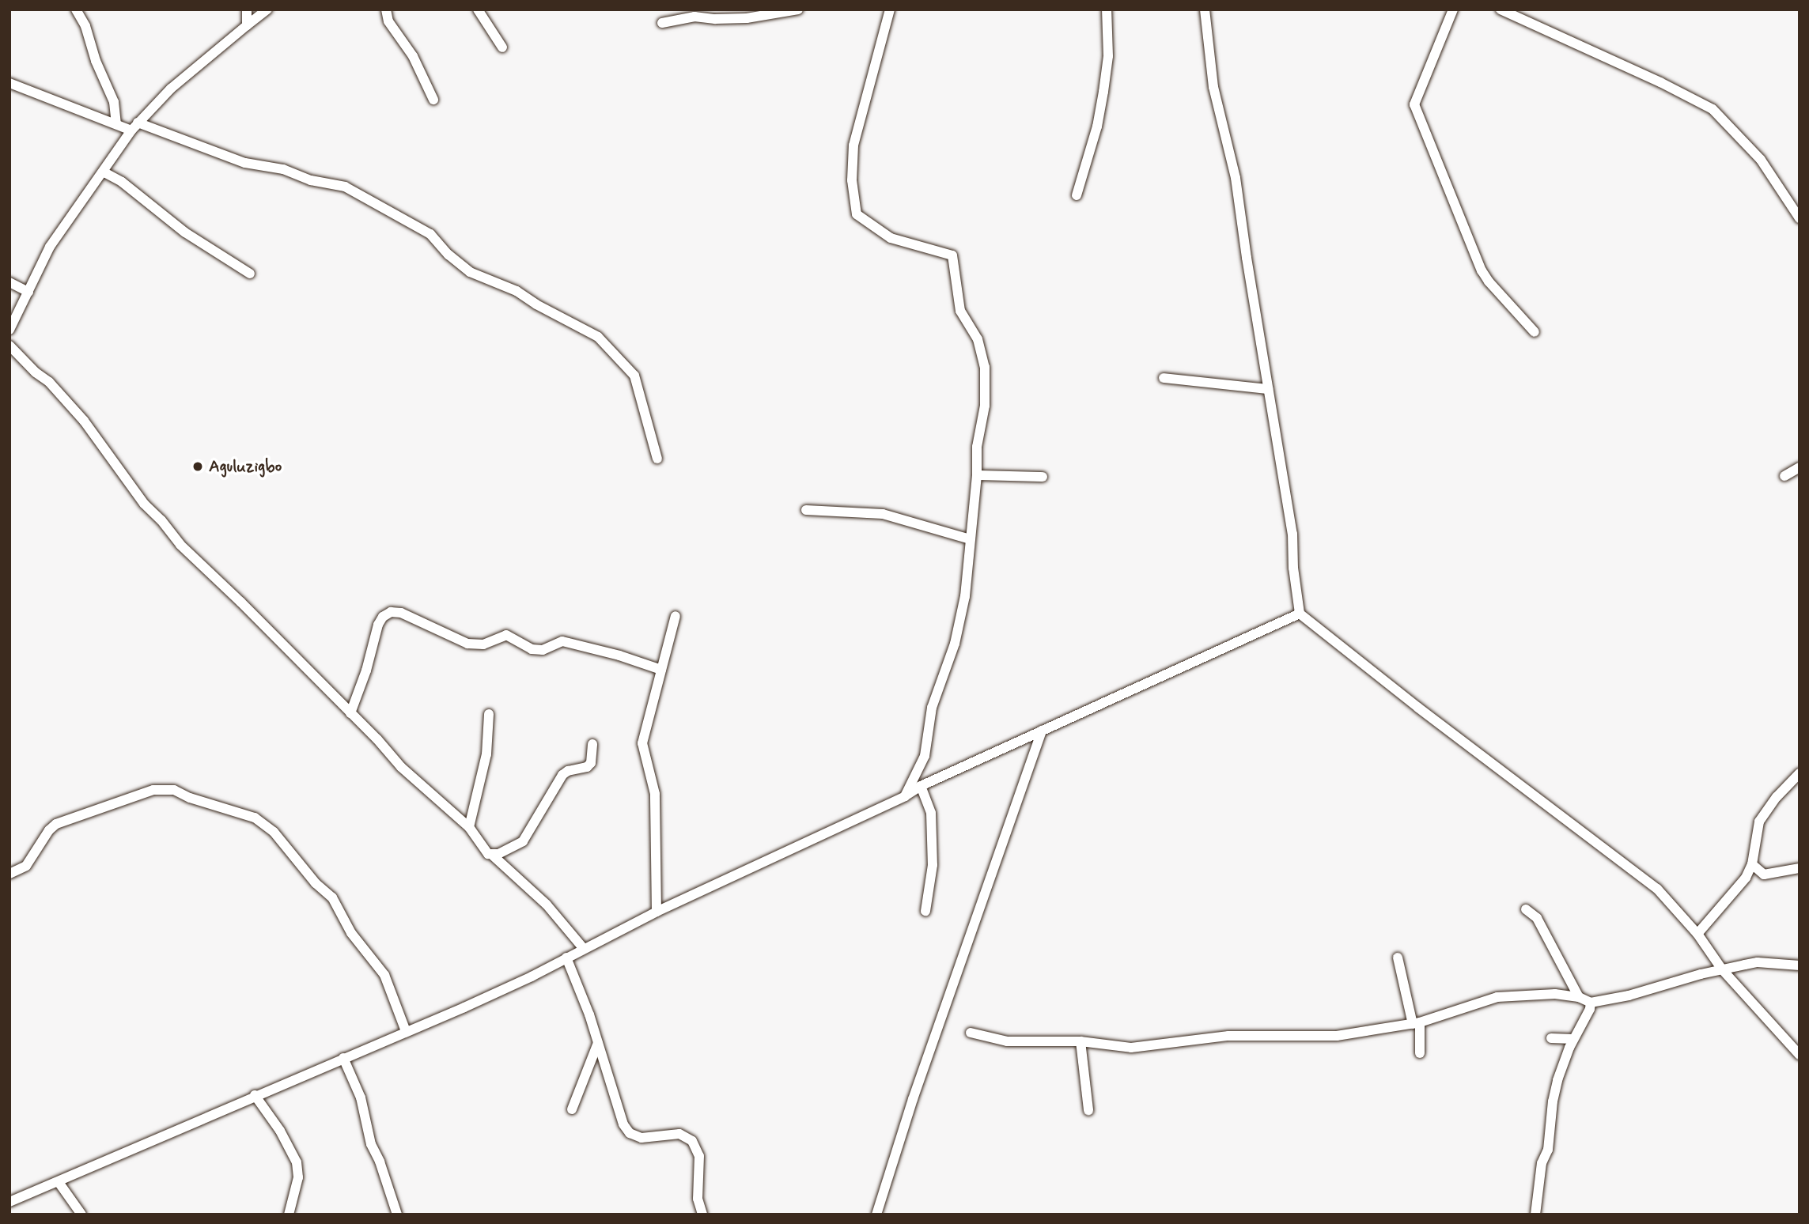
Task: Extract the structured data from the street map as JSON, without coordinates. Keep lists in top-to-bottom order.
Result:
{
  "places": ["Aguluzigbo"]
}
